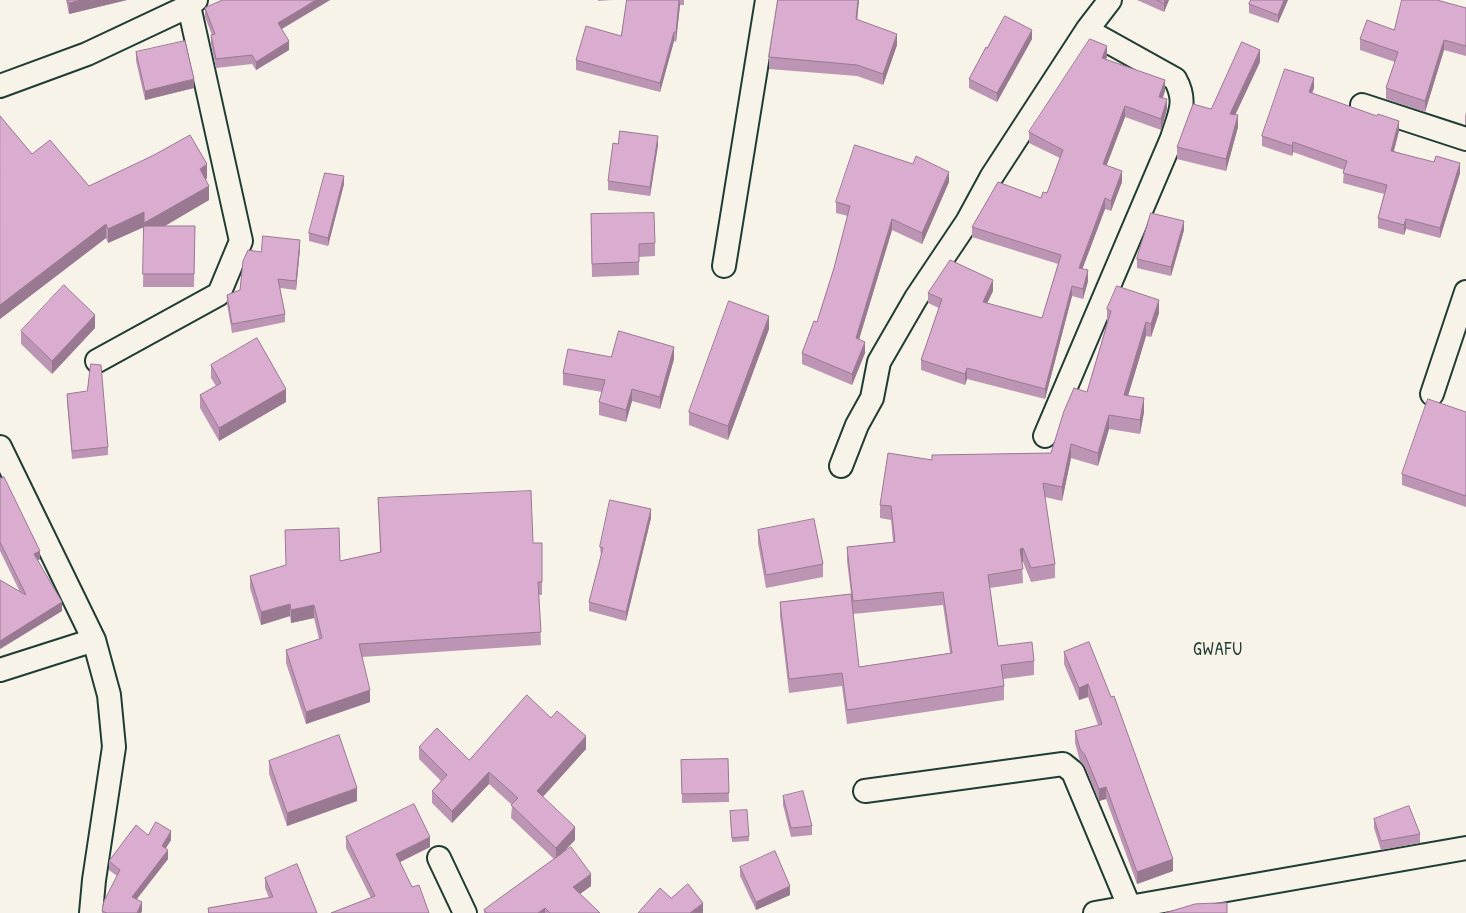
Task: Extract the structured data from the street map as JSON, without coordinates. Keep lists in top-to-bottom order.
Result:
{
  "districts": ["GWAFU"]
}
